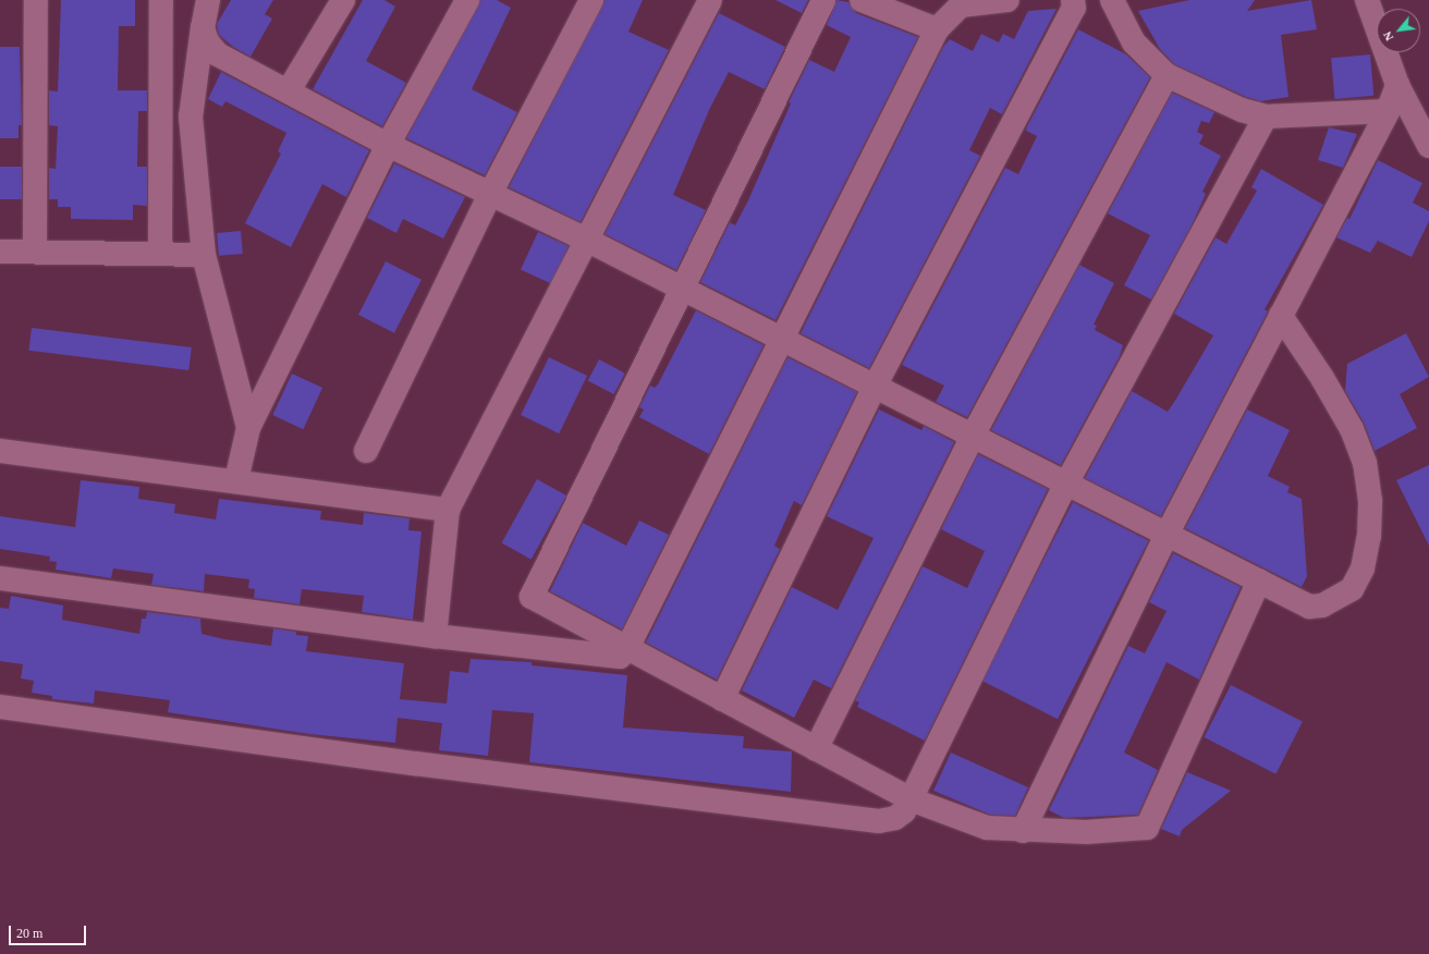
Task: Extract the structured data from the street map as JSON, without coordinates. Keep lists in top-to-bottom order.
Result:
{
  "scale_bar": "20 m",
  "north": "bottom left"
}
